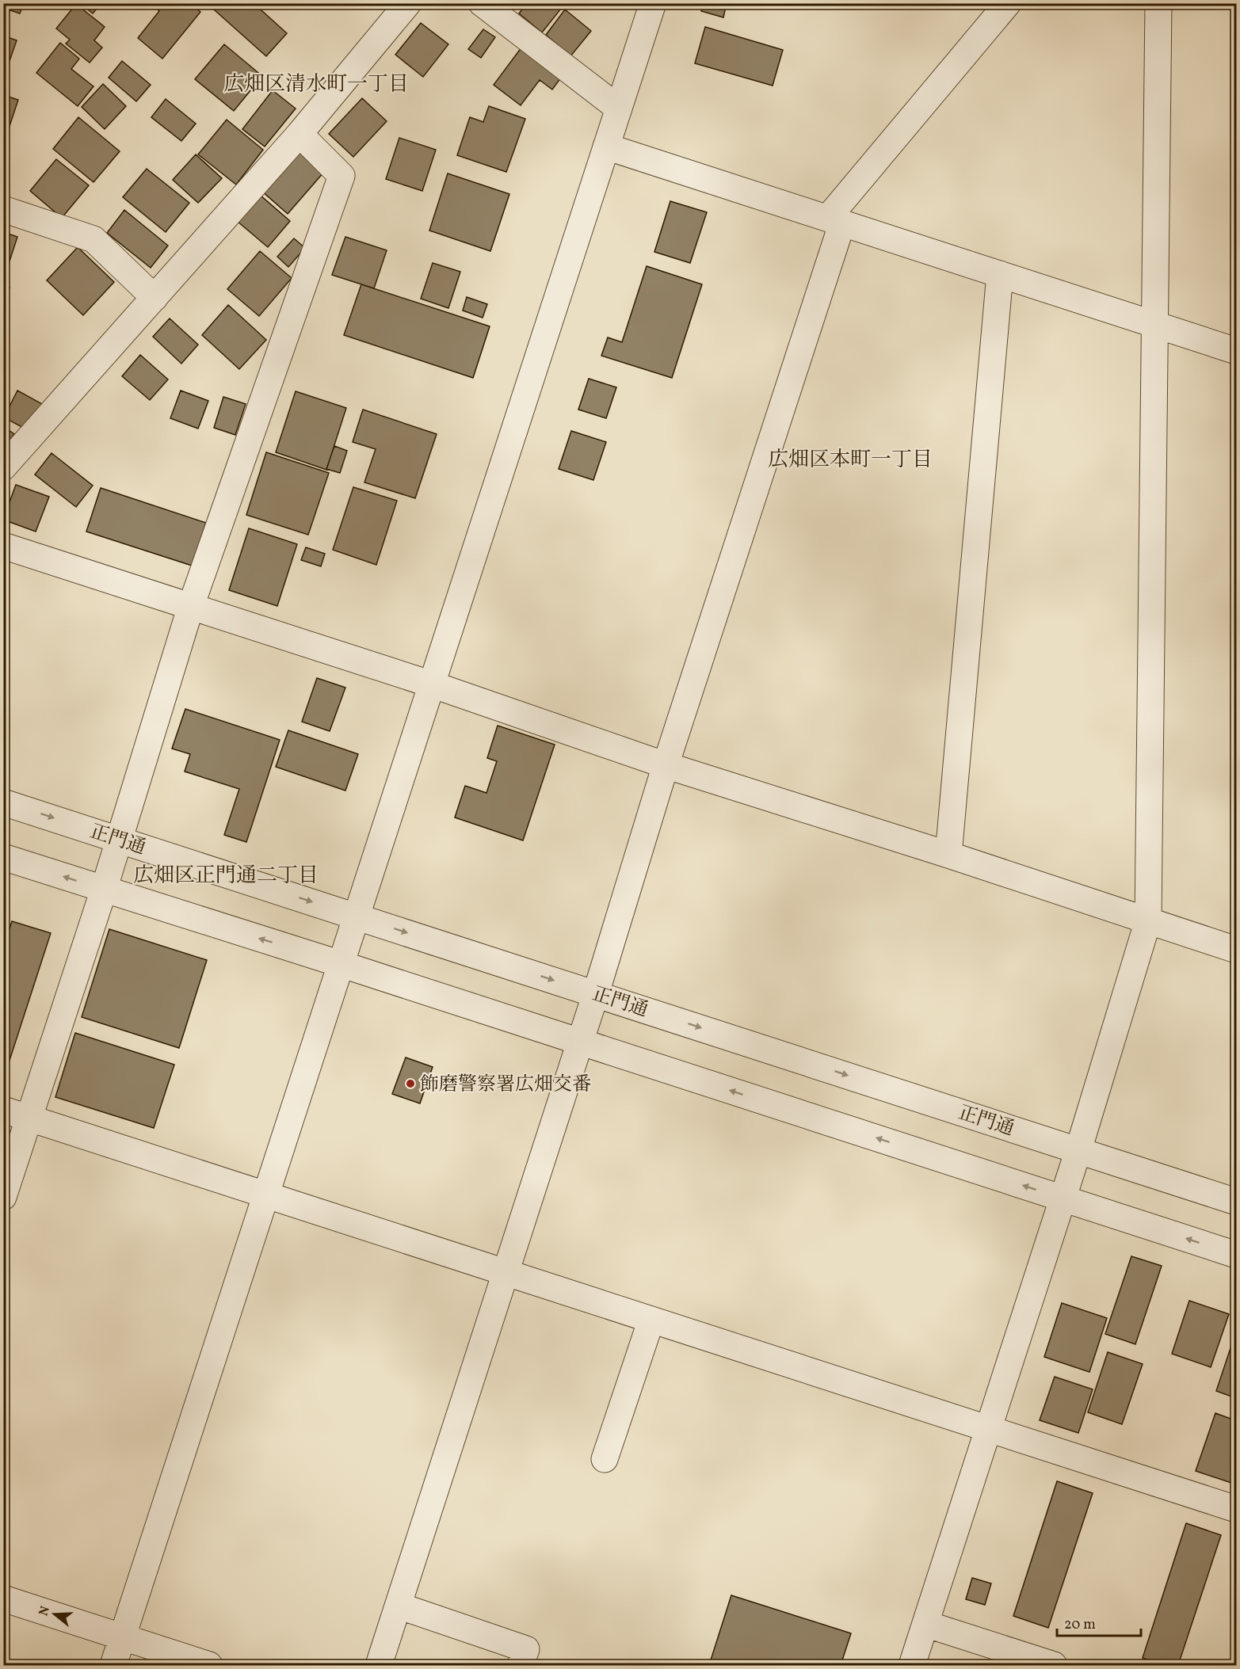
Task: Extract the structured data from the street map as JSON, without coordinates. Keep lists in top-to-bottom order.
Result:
{
  "streets": {
    "street": ["正門通"]
  },
  "districts": ["広畑区清水町一丁目", "広畑区本町一丁目", "広畑区正門通二丁目"],
  "places": ["飾磨警察署広畑交番"],
  "scale_bar": "20 m",
  "north": "left"
}
